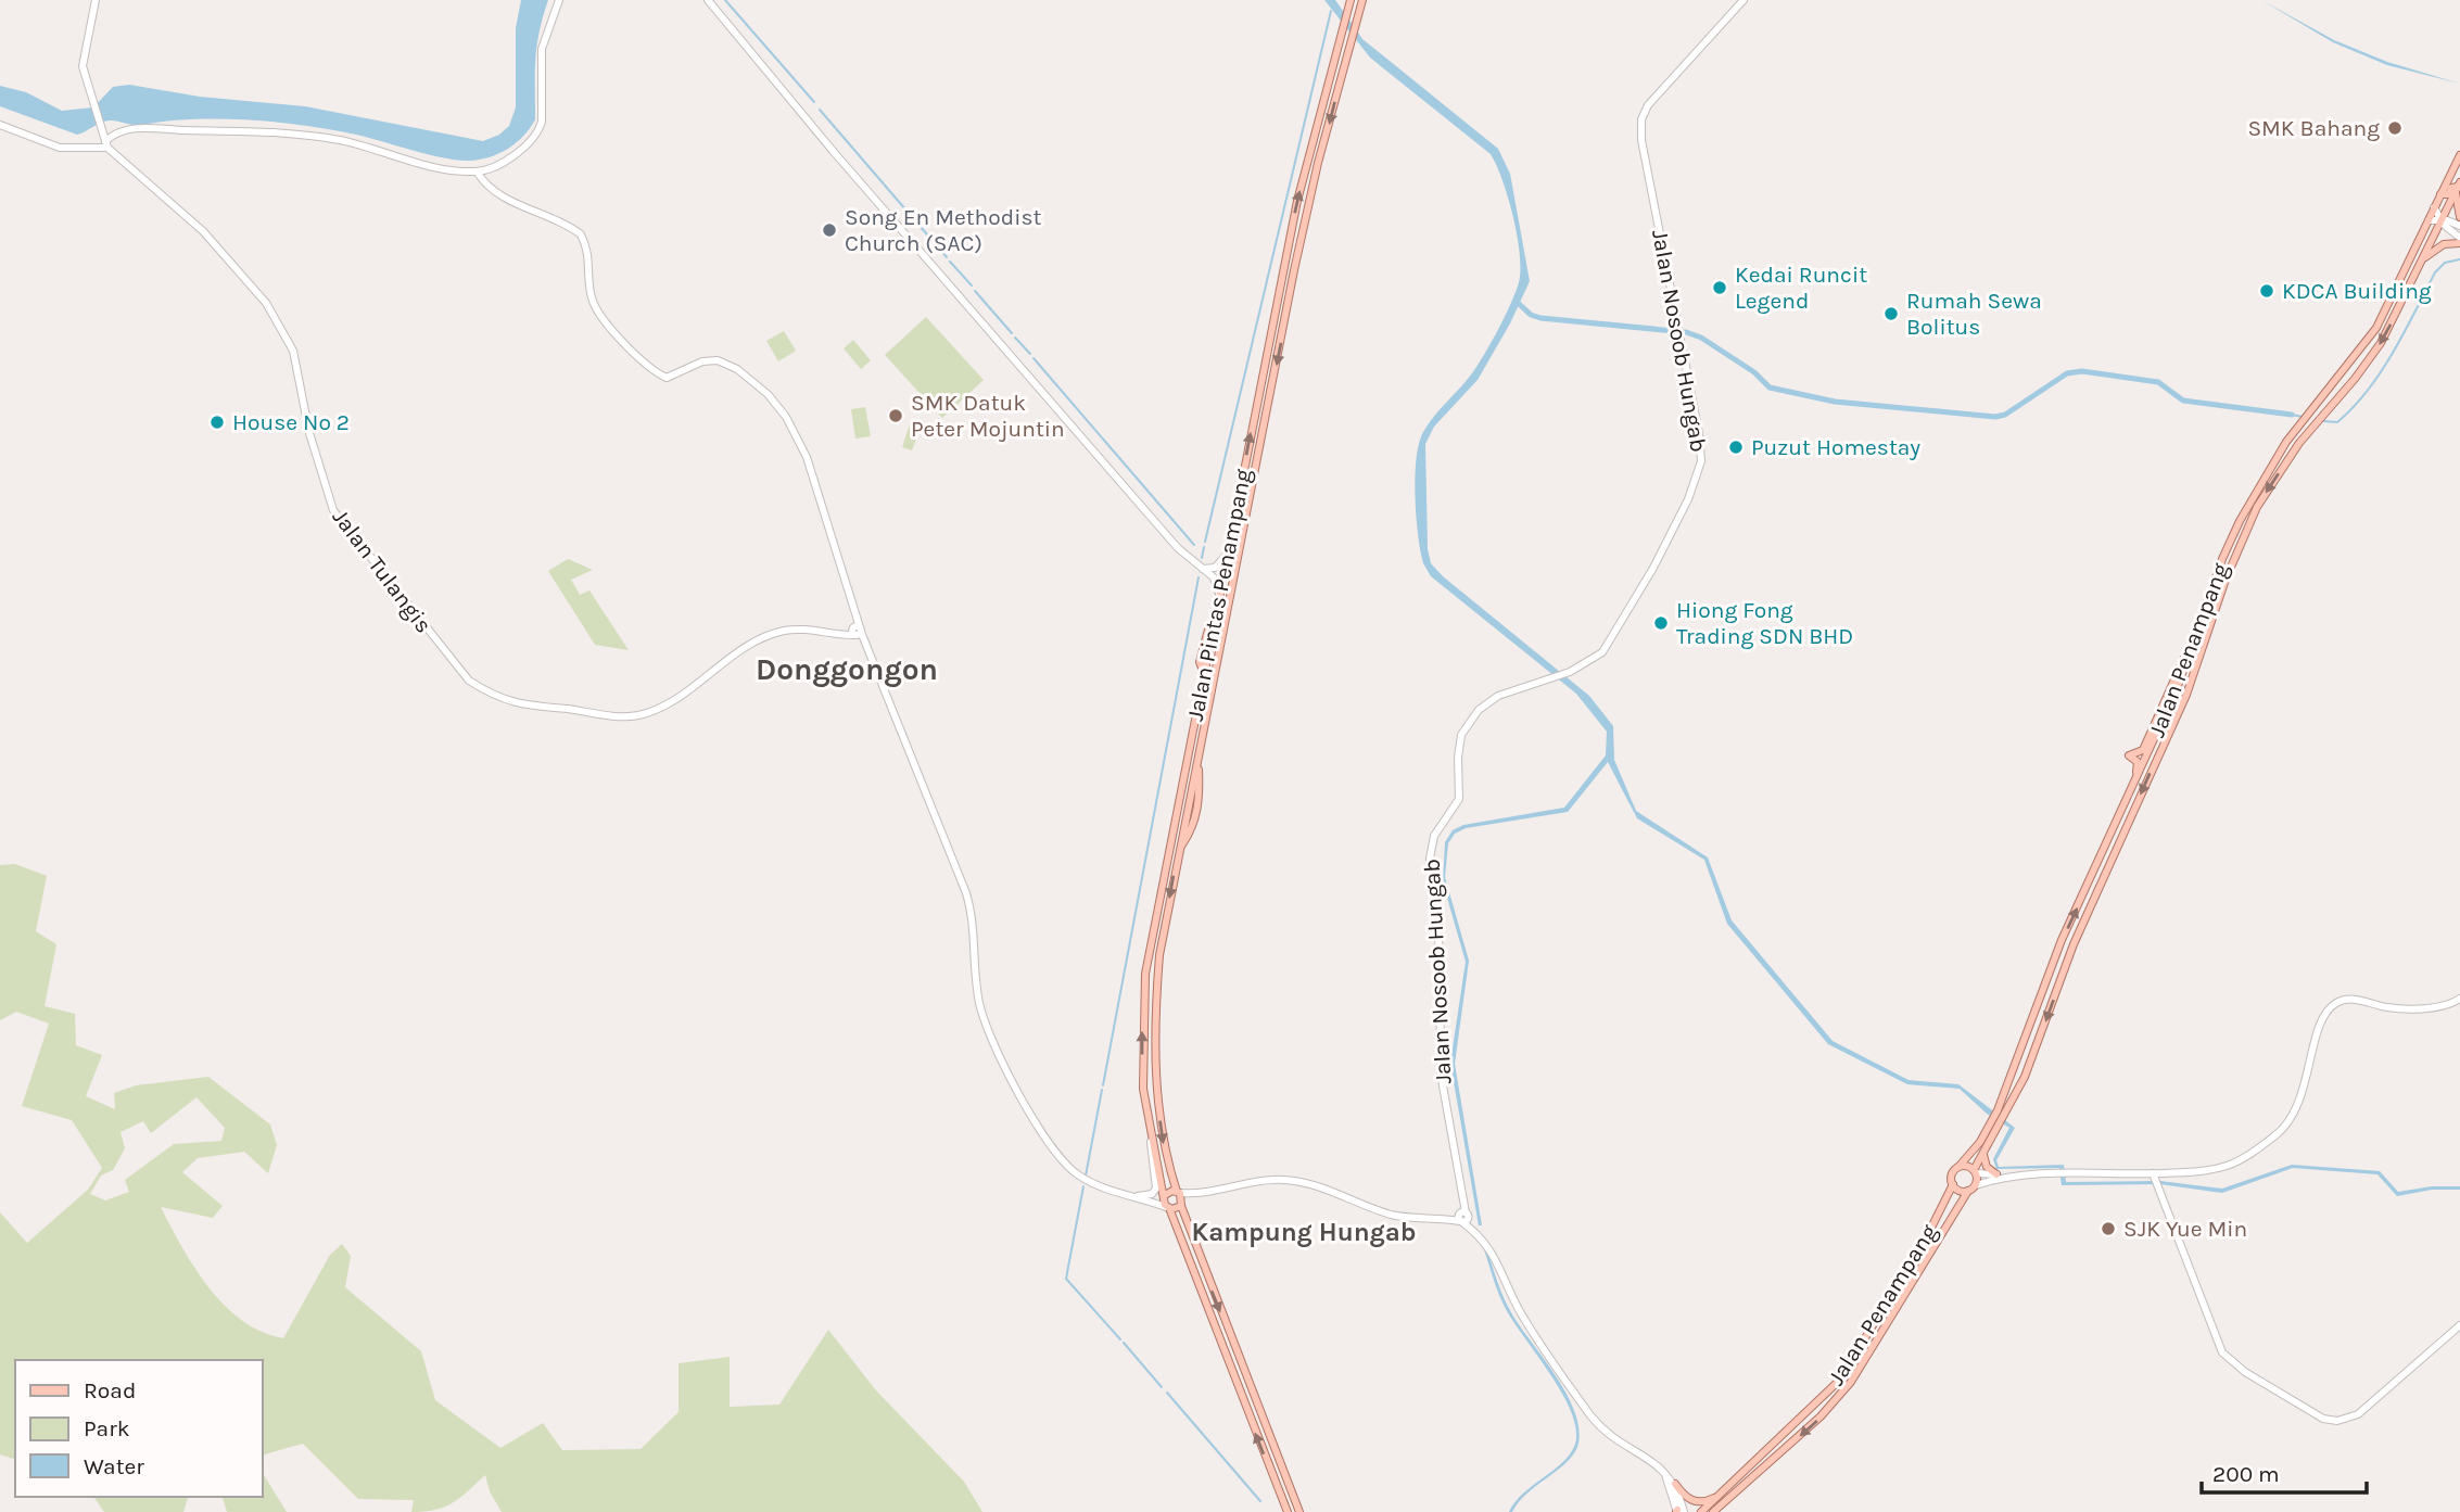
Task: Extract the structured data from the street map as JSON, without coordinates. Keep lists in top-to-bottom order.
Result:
{
  "streets": {
    "main road": [
      "Jalan Nosoob Hungab",
      "Jalan Tulangis",
      "Jalan Pintas Penampang",
      "Jalan Penampang"
    ]
  },
  "districts": ["Donggongon", "Kampung Hungab"],
  "places": [
    "SMK Bahang",
    "Song En Methodist Church (SAC)",
    "Kedai Runcit Legend",
    "KDCA Building",
    "Rumah Sewa Bolitus",
    "SMK Datuk Peter Mojuntin",
    "House No 2",
    "Puzut Homestay",
    "Hiong Fong Trading SDN BHD",
    "SJK Yue Min"
  ],
  "legend": ["Road", "Park", "Water"],
  "scale_bar": "200 m"
}
